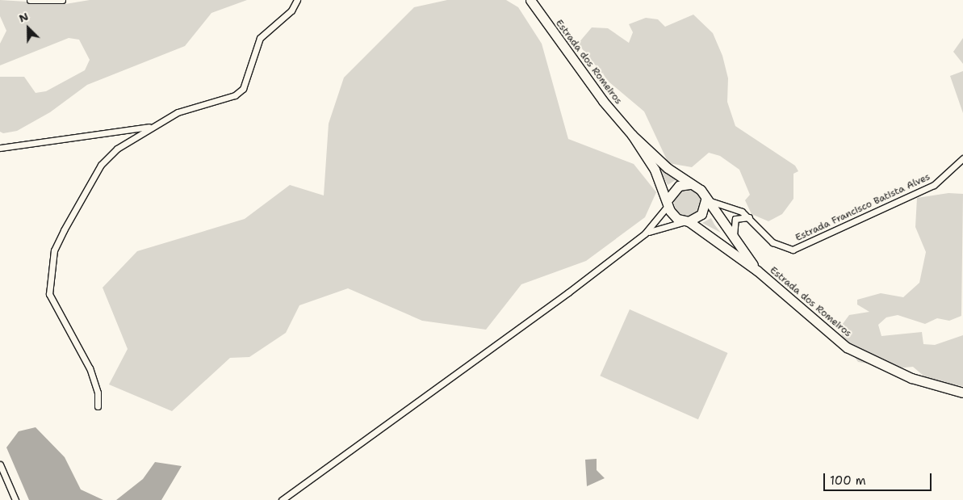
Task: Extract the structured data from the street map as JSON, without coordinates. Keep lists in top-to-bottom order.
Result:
{
  "streets": {
    "main road": ["Estrada dos Romeiros"],
    "street": ["Estrada Francisco Batista Alves"]
  },
  "crossings": [
    ["Estrada dos Romeiros", "Estrada Francisco Batista Alves"]
  ],
  "scale_bar": "100 m",
  "north": "top left"
}
